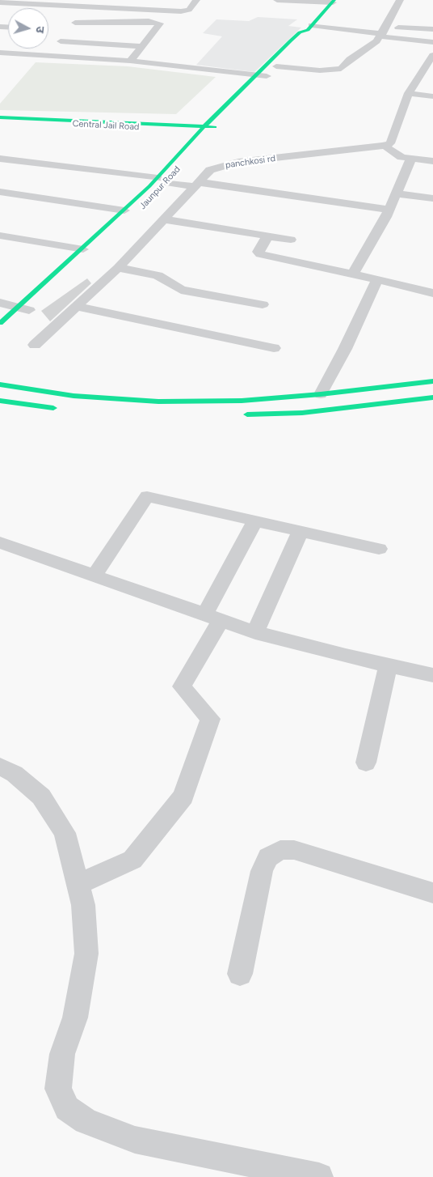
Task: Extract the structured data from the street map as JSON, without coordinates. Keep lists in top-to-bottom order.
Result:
{
  "streets": {
    "main road": ["Central Jail Road", "Jaunpur Road"],
    "street": ["panchkosi rd"]
  },
  "crossings": [
    ["Central Jail Road", "Jaunpur Road"]
  ],
  "north": "right"
}
